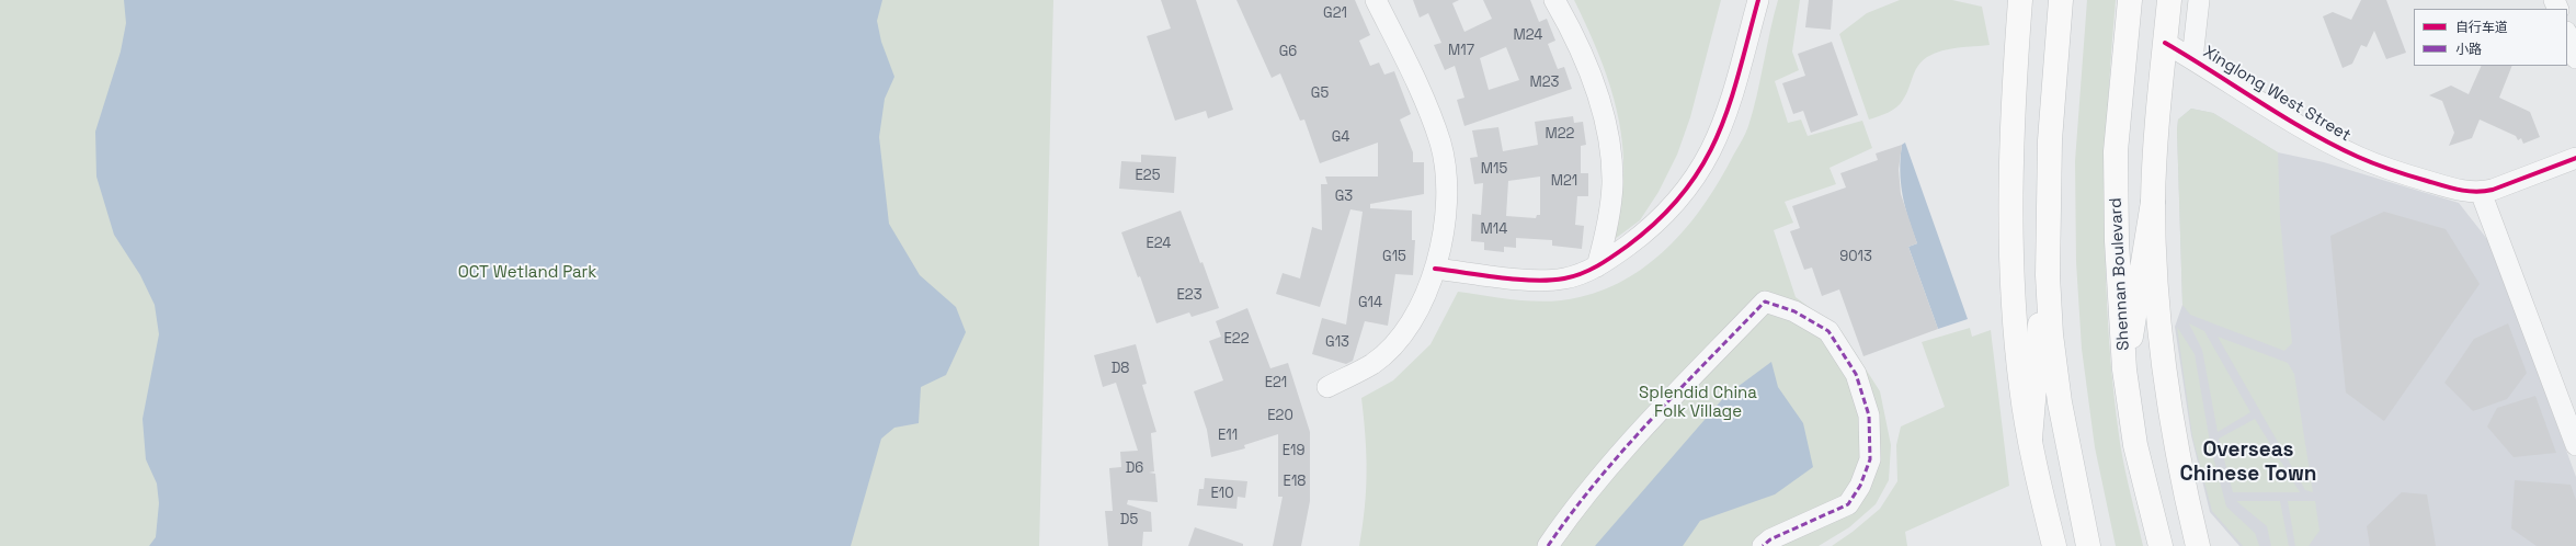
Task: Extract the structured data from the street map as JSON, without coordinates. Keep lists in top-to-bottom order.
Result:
{
  "streets": {
    "main road": ["Shennan Boulevard"],
    "street": ["Xinglong West Street"]
  },
  "districts": ["Overseas Chinese Town"],
  "parks": ["OCT Wetland Park", "Splendid China Folk Village"],
  "house_numbers": [
    "G21",
    "M24",
    "M17",
    "G6",
    "M23",
    "G5",
    "M22",
    "G4",
    "M15",
    "E25",
    "M21",
    "G3",
    "M14",
    "E24",
    "G15",
    "9013",
    "E23",
    "G14",
    "E22",
    "G13",
    "D8",
    "E21",
    "E20",
    "E11",
    "E19",
    "D6",
    "E18",
    "E10",
    "D5"
  ],
  "legend": ["自行车道", "小路"]
}
